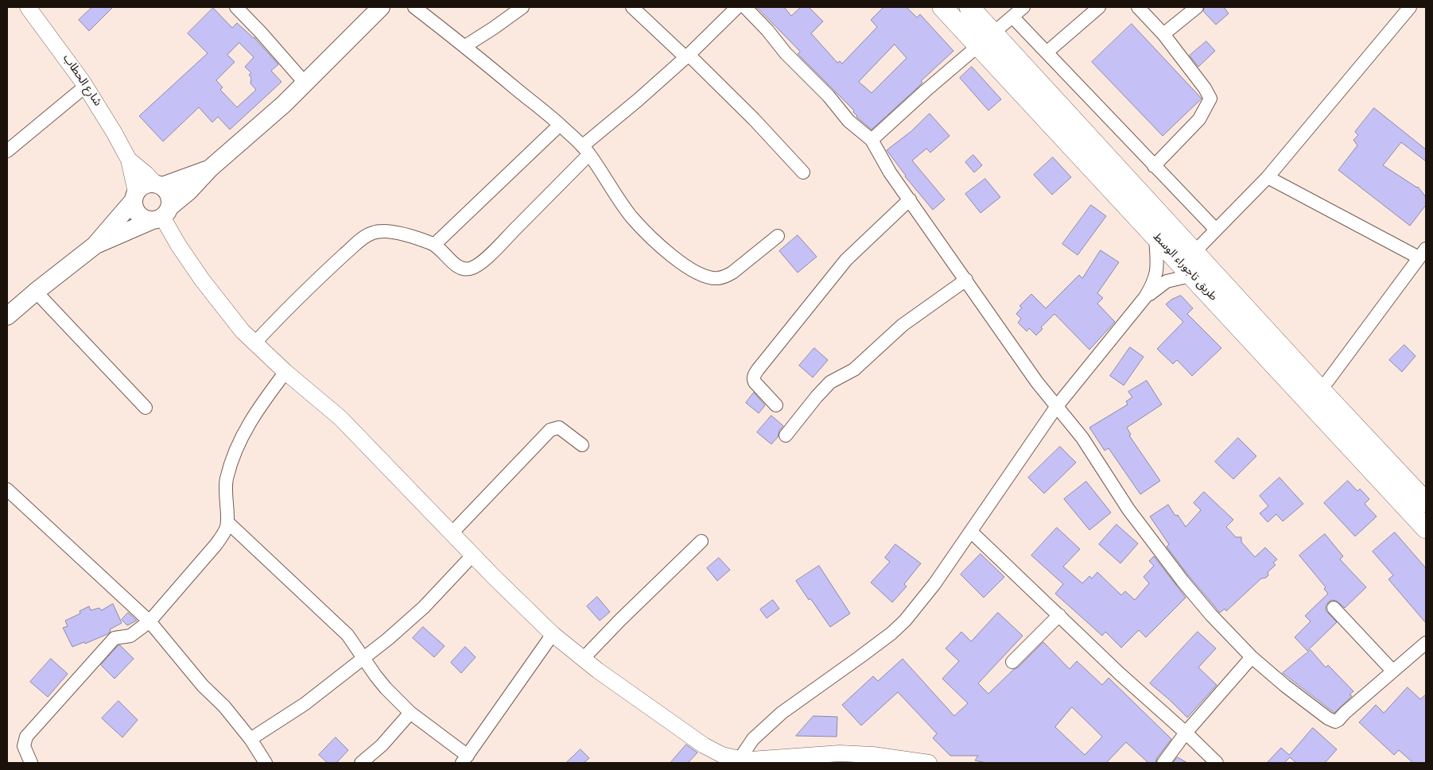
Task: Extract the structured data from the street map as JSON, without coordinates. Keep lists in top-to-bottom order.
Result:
{
  "streets": {
    "main road": ["طريق تاجوراء الوسط"],
    "street": ["شارع الحطاب"]
  }
}
